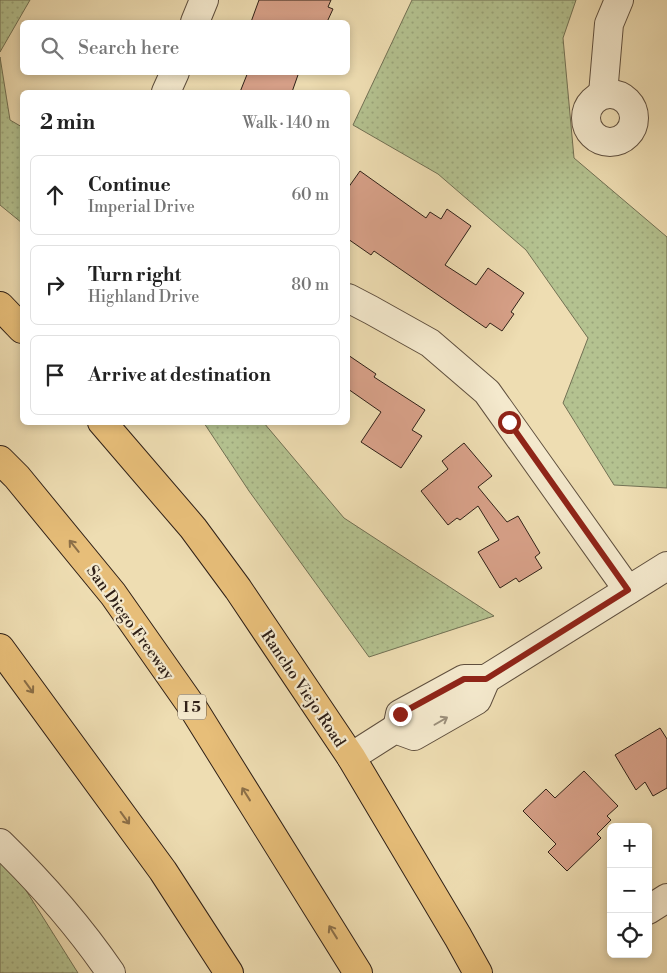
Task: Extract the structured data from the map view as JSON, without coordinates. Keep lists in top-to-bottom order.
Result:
{
  "streets": {
    "main road": ["San Diego Freeway", "Rancho Viejo Road", "I 5"]
  },
  "page": {
    "search": "Search here",
    "heading": ["2 min", "Walk · 140 m"],
    "list": [
      ["Continue", "Imperial Drive", "60 m"],
      ["Turn right", "Highland Drive", "80 m"],
      "Arrive at destination"
    ],
    "map_buttons": ["+", "−"]
  }
}
